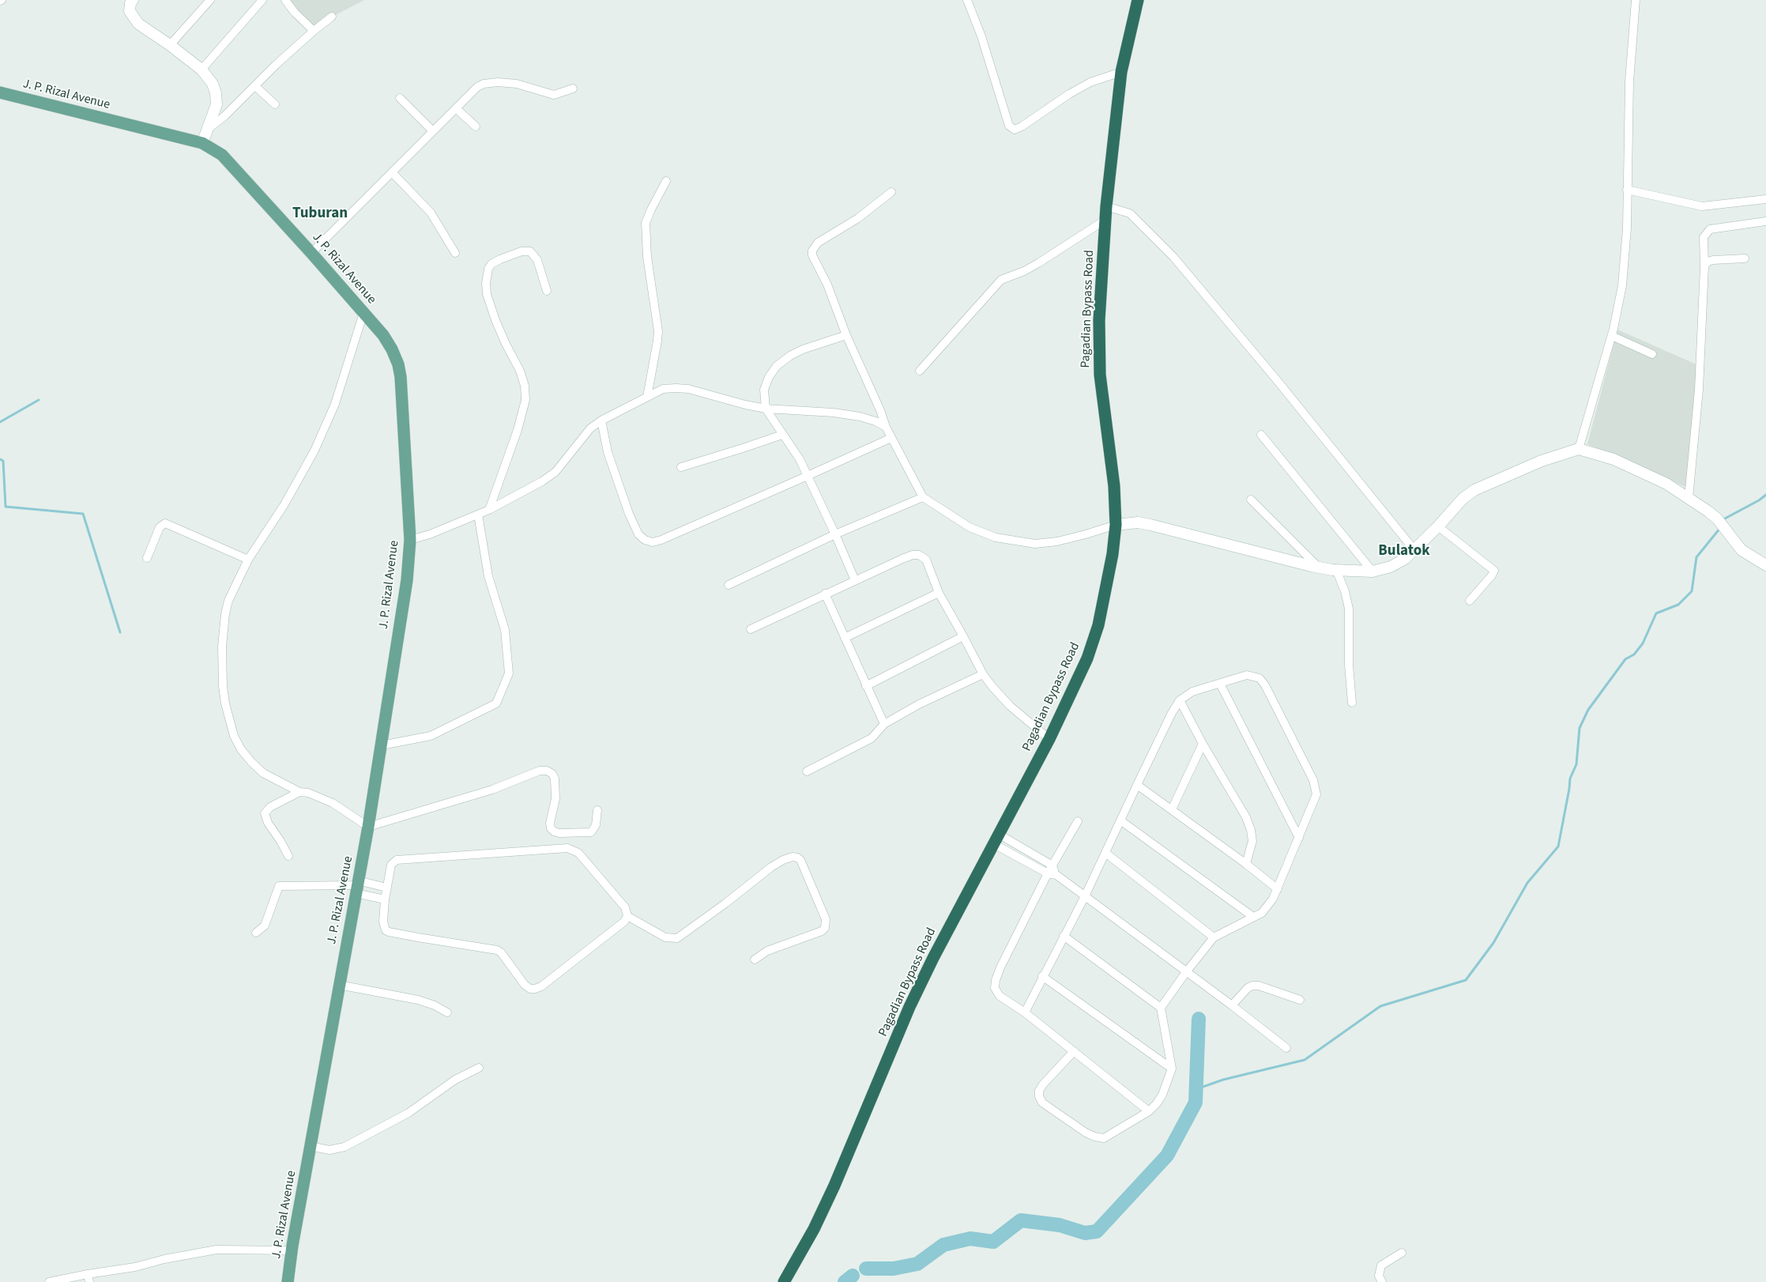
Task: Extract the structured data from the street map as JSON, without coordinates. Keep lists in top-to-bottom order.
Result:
{
  "streets": {
    "highway": ["Pagadian Bypass Road"],
    "main road": ["J. P. Rizal Avenue"]
  },
  "districts": ["Tuburan", "Bulatok"]
}
